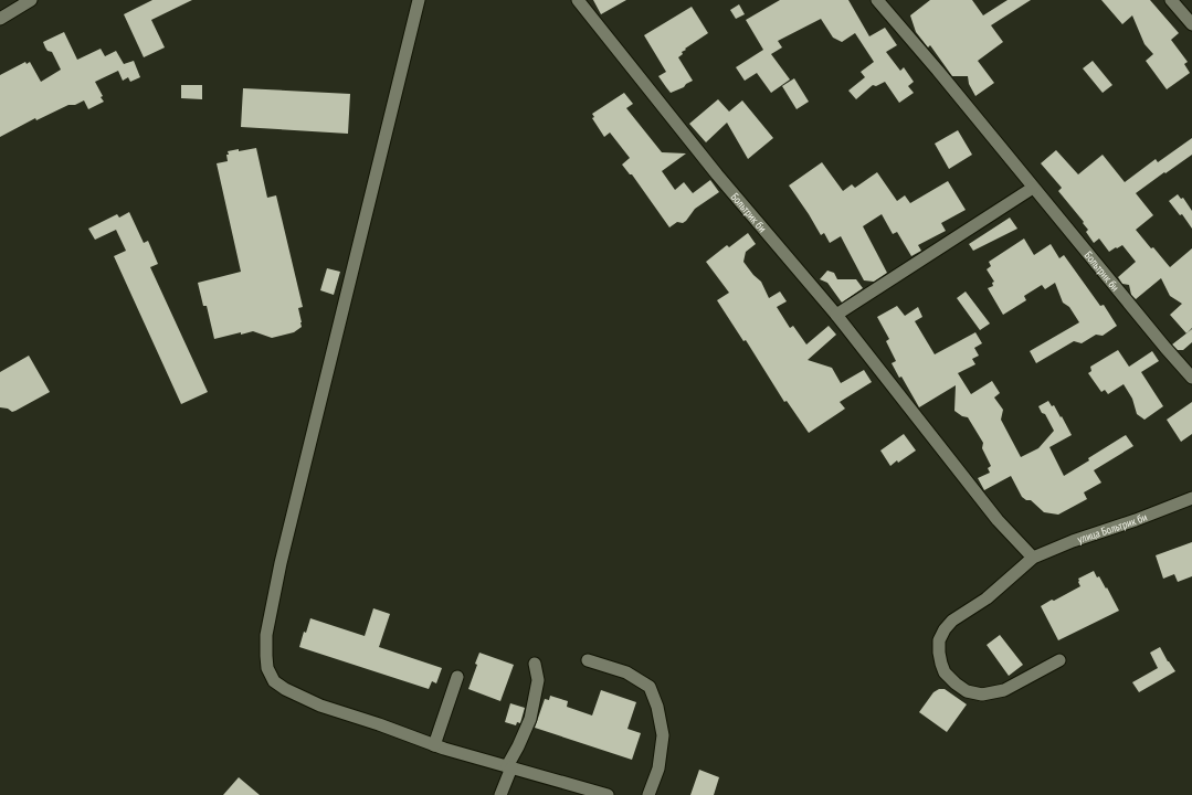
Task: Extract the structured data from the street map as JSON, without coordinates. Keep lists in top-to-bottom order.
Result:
{
  "streets": {
    "street": ["Больтрик би", "улица Больтрик би"]
  },
  "crossings": [
    ["Больтрик би", "улица Больтрик би"]
  ]
}
